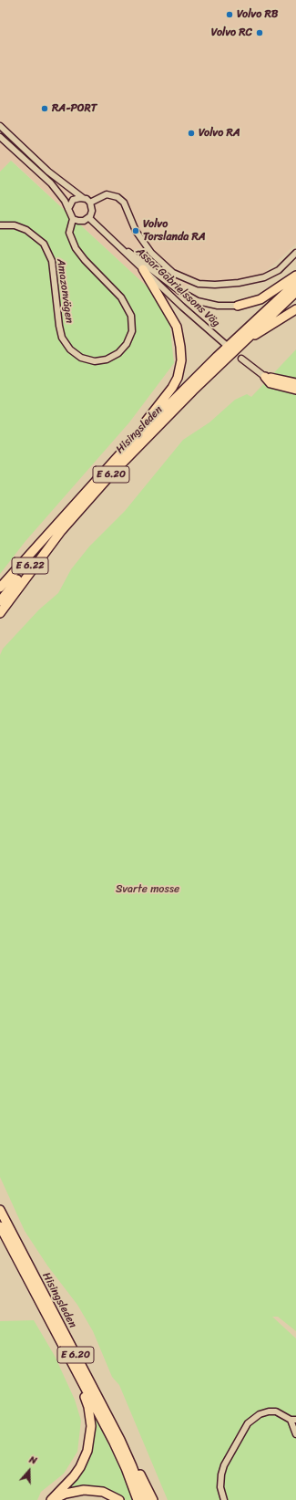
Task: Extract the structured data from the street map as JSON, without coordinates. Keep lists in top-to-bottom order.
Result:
{
  "streets": {
    "highway": ["Hisingsleden", "E 6.20", "E 6.22"],
    "street": ["Assar Gabrielssons Väg", "Amazonvägen"]
  },
  "crossings": [
    ["Assar Gabrielssons Väg", "Amazonvägen"],
    ["Hisingsleden", "E 6.20"],
    ["Hisingsleden", "E 6.22"]
  ],
  "parks": ["Svarte mosse"],
  "places": [
    "Volvo RB",
    "Volvo RC",
    "RA-PORT",
    "Volvo RA",
    "Volvo Torslanda RA"
  ],
  "north": "top"
}
